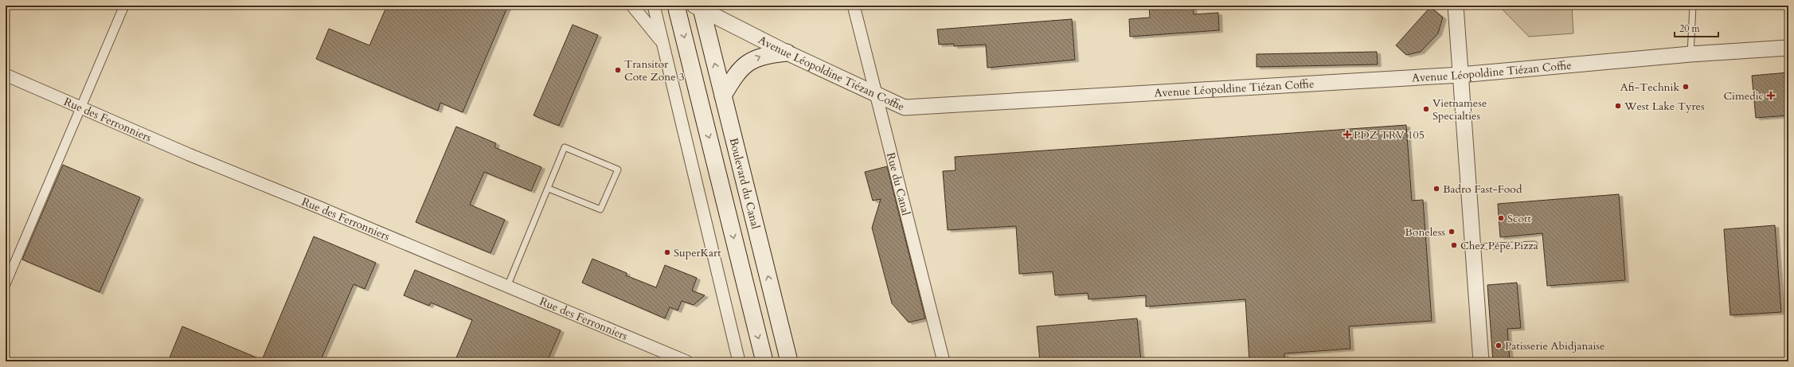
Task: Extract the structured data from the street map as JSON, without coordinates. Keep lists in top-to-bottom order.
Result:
{
  "streets": {
    "main road": ["Boulevard du Canal"],
    "street": ["Avenue Léopoldine Tiézan Coffie", "Rue des Ferronniers", "Rue du Canal"]
  },
  "crossings": [
    ["Avenue Léopoldine Tiézan Coffie", "Boulevard du Canal"],
    ["Avenue Léopoldine Tiézan Coffie", "Rue du Canal"]
  ],
  "places": {
    "other": [
      "Transitor Cote Zone 3",
      "Afi-Technik",
      "West Lake Tyres",
      "Vietnamese Specialties",
      "Badro Fast-Food",
      "Scott",
      "Boneless",
      "Chez Pépé Pizza",
      "SuperKart",
      "Patisserie Abidjanaise"
    ],
    "health": ["Cimedic", "PDZ TRV 105"]
  },
  "scale_bar": "20 m"
}
